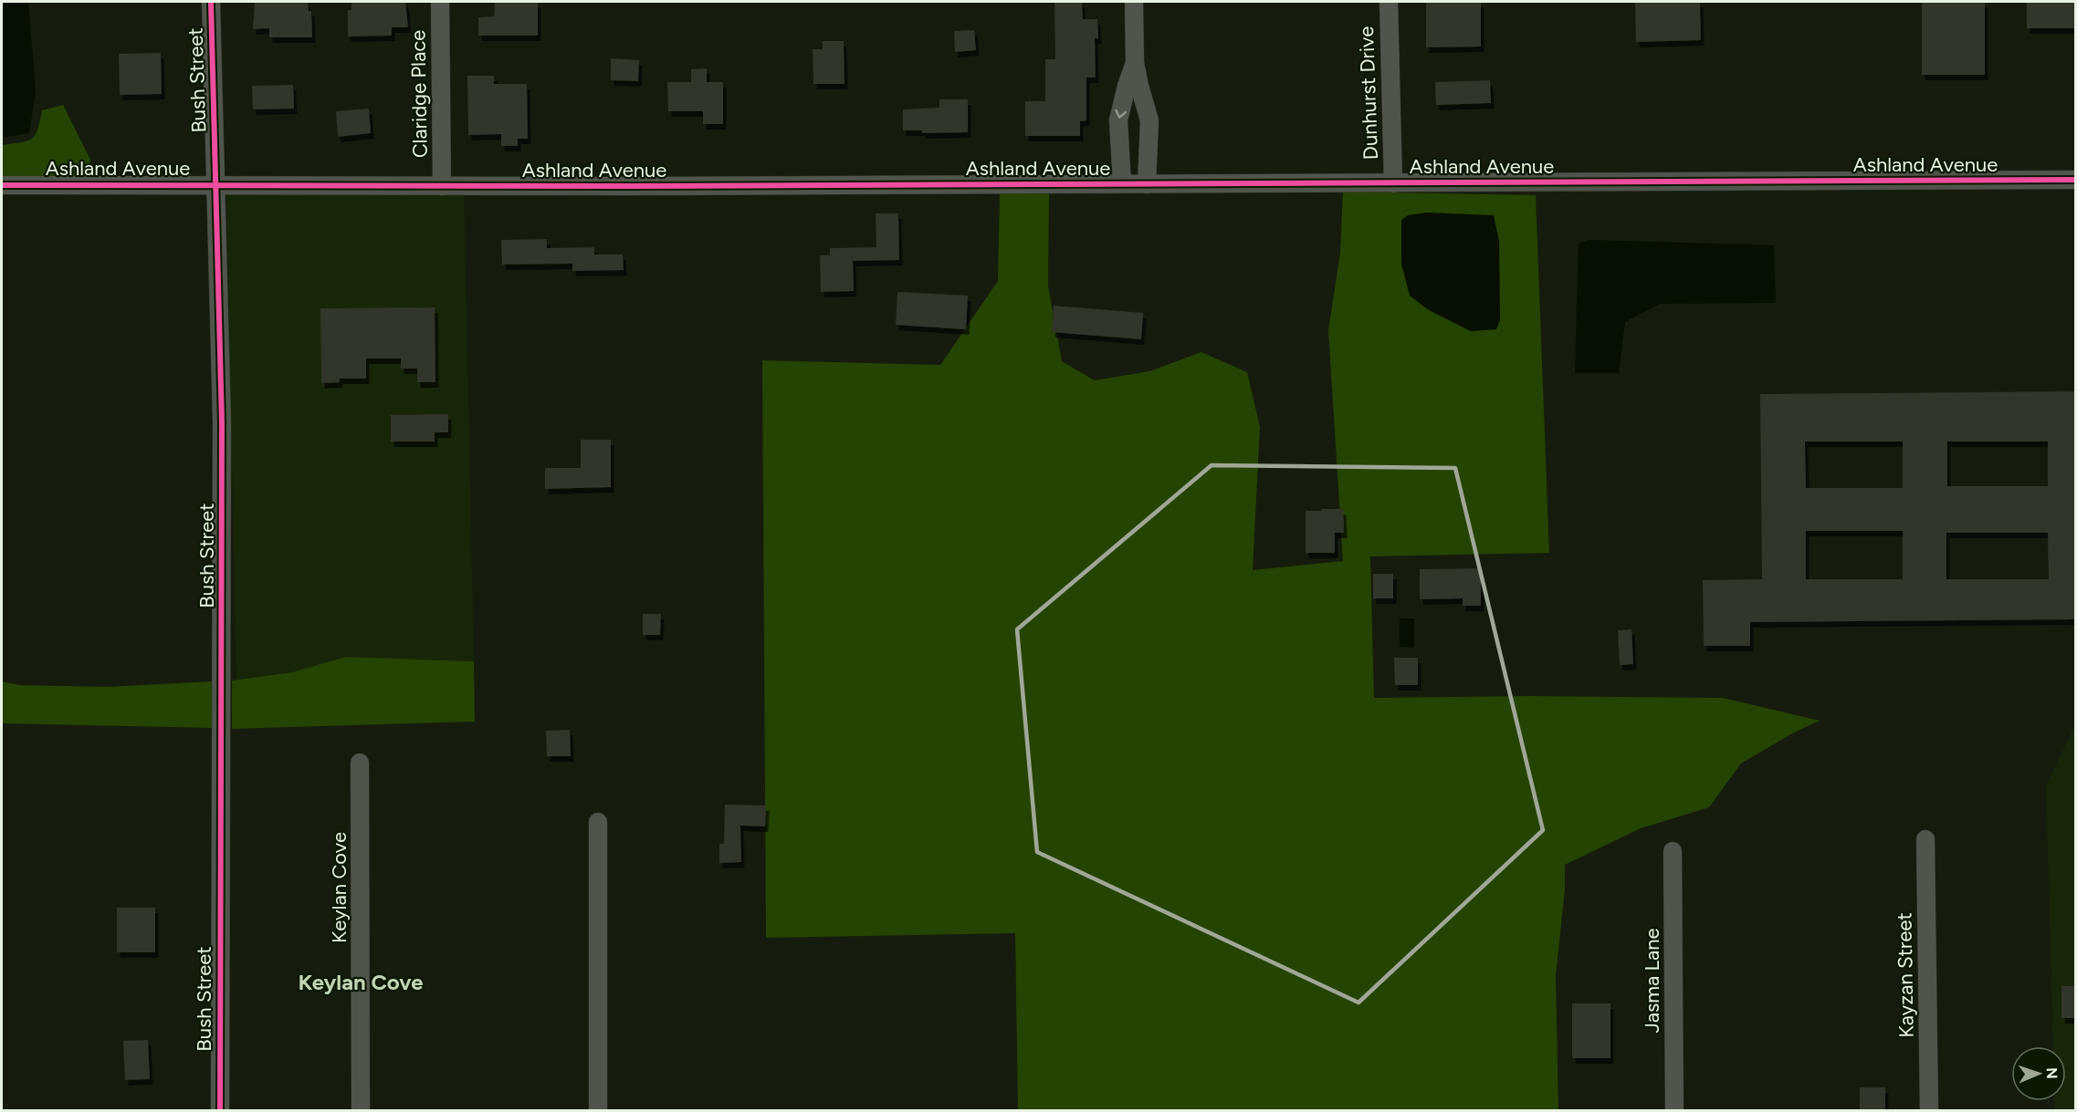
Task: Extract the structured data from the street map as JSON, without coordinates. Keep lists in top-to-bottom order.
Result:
{
  "streets": {
    "street": [
      "Bush Street",
      "Dunhurst Drive",
      "Claridge Place",
      "Ashland Avenue",
      "Keylan Cove",
      "Kayzan Street",
      "Jasma Lane"
    ]
  },
  "crossings": [
    ["Bush Street", "Ashland Avenue"],
    ["Dunhurst Drive", "Ashland Avenue"],
    ["Claridge Place", "Ashland Avenue"]
  ],
  "districts": ["Keylan Cove"],
  "north": "right"
}
